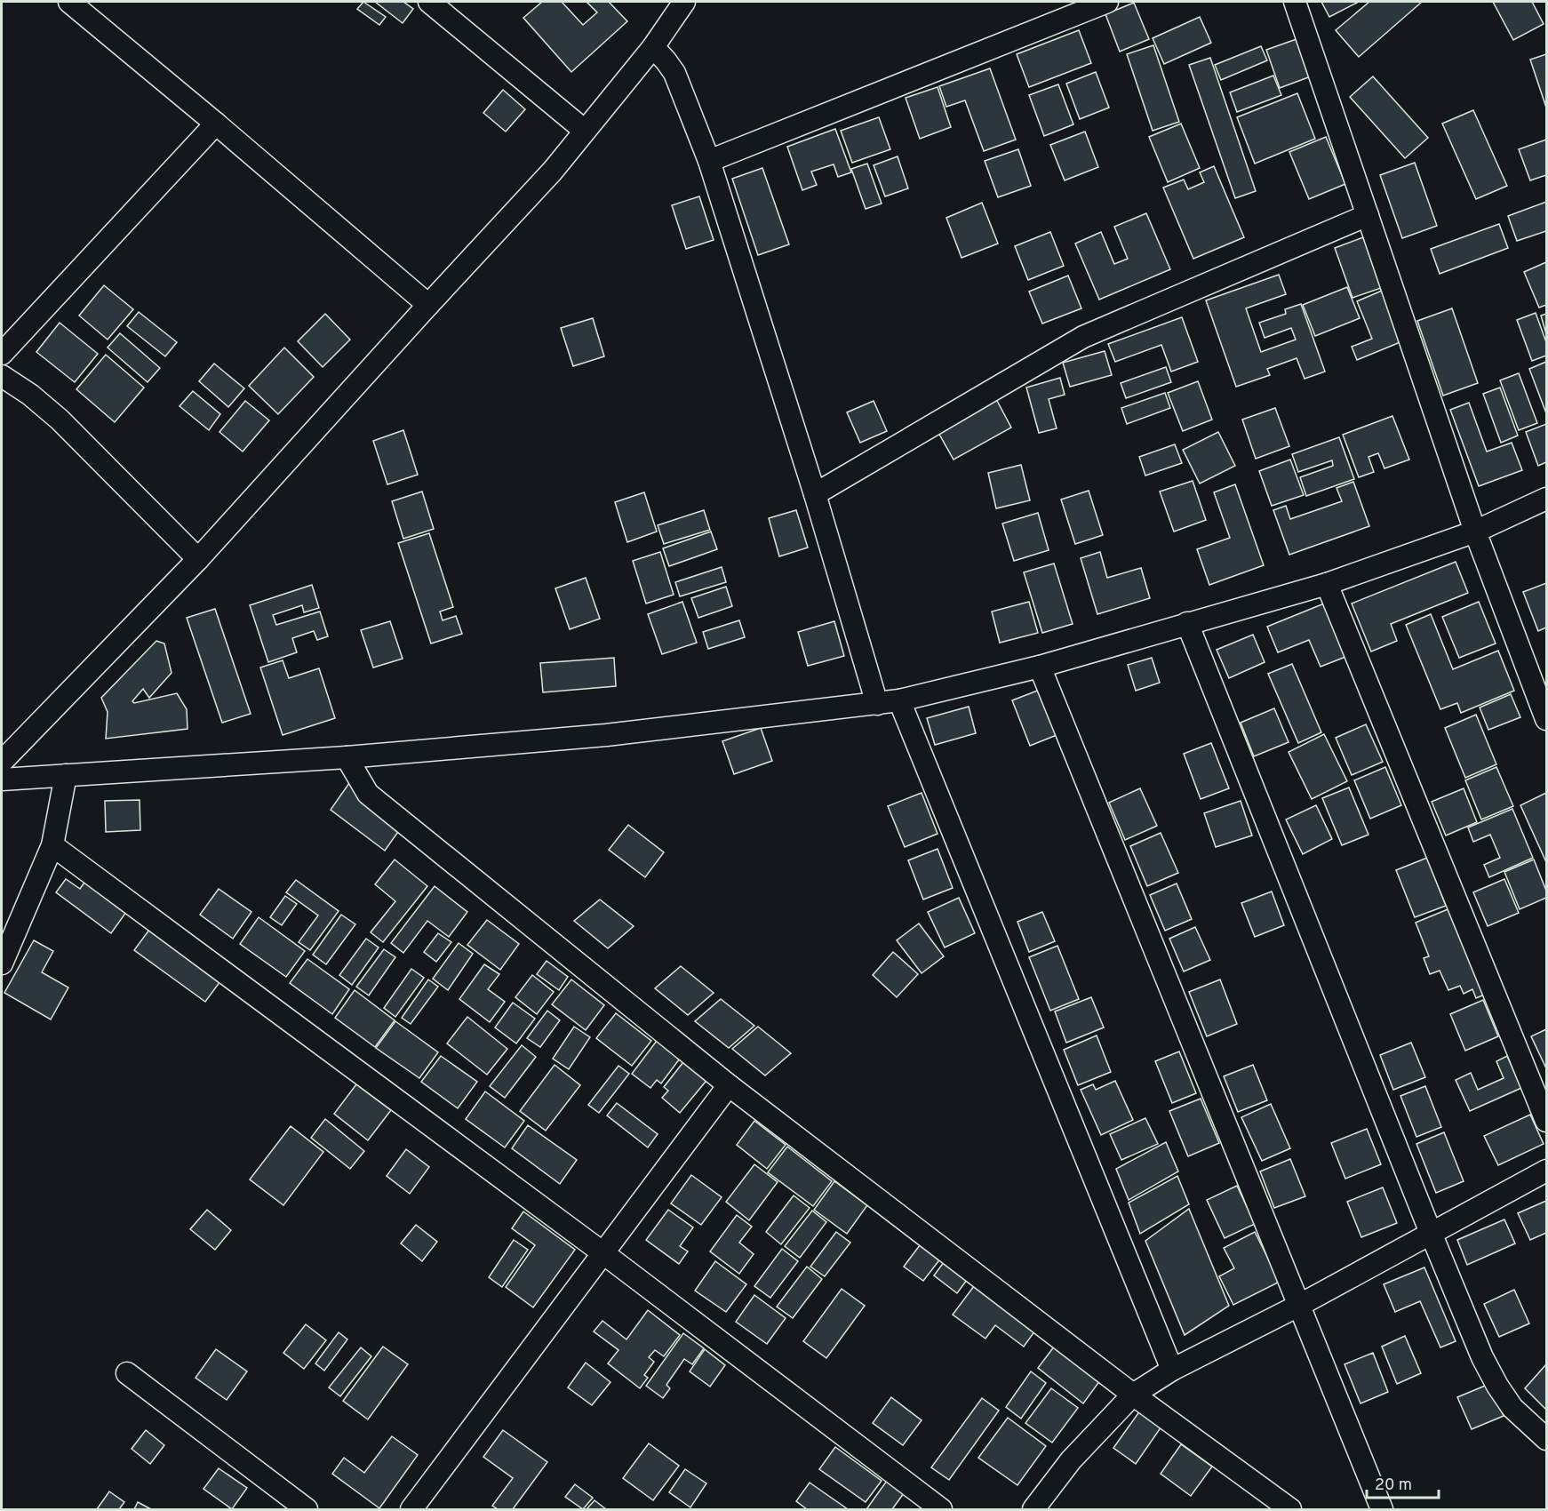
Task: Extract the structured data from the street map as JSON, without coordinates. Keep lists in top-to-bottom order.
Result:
{
  "scale_bar": "20 m"
}
